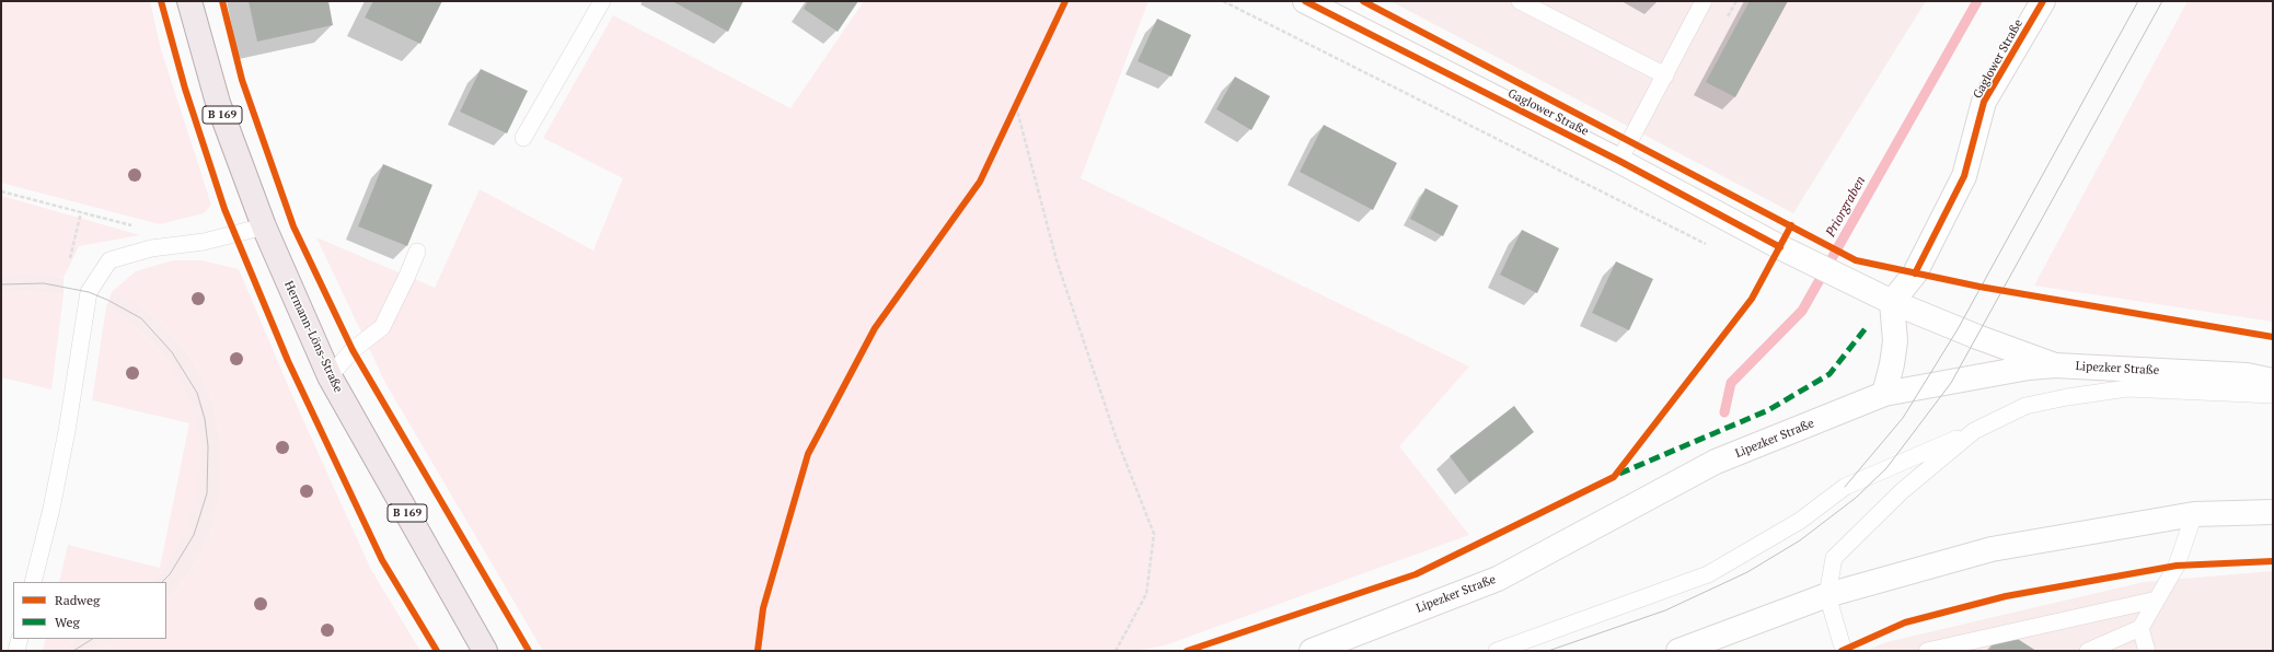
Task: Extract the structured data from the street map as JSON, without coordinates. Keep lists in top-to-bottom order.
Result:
{
  "streets": {
    "main road": [
      "Gaglower Straße",
      "B 169",
      "Hermann-Löns-Straße",
      "Lipezker Straße"
    ]
  },
  "crossings": [
    ["Gaglower Straße", "Lipezker Straße"]
  ],
  "water": ["Priorgraben"],
  "legend": ["Radweg", "Weg"]
}
